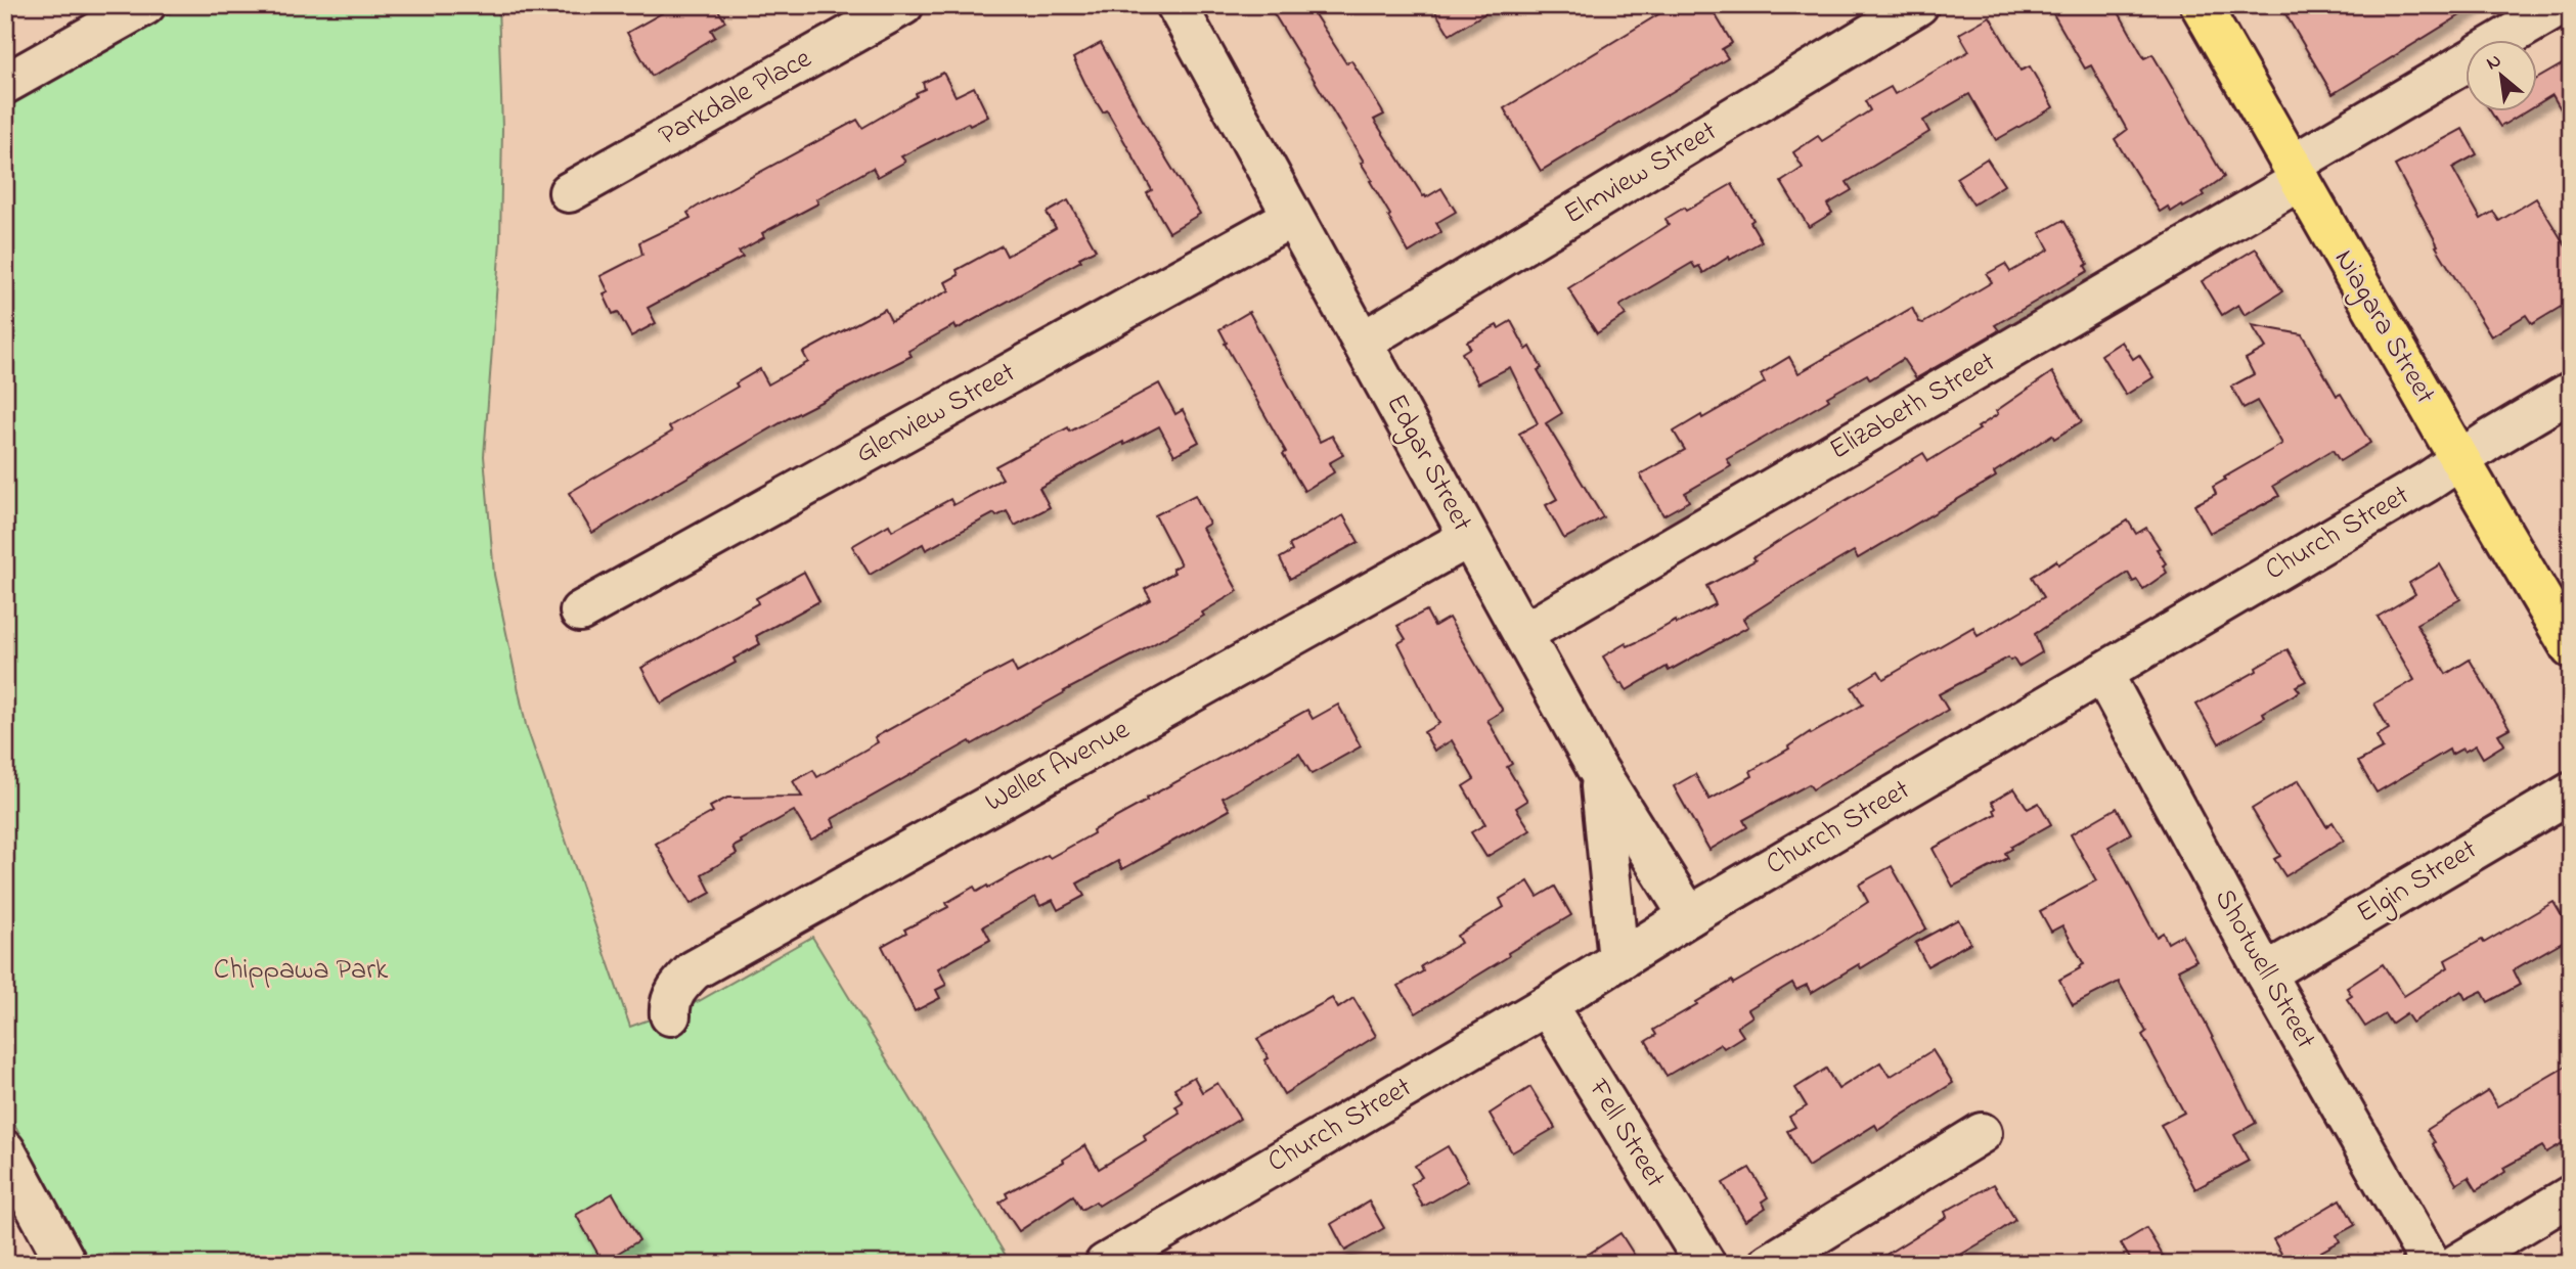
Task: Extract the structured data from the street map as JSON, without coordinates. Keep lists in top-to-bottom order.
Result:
{
  "streets": {
    "main road": ["Niagara Street"],
    "street": [
      "Parkdale Place",
      "Elmview Street",
      "Elizabeth Street",
      "Glenview Street",
      "Edgar Street",
      "Church Street",
      "Weller Avenue",
      "Elgin Street",
      "Shotwell Street",
      "Fell Street"
    ]
  },
  "crossings": [
    ["Elmview Street", "Edgar Street"],
    ["Niagara Street", "Elizabeth Street"],
    ["Niagara Street", "Church Street"],
    ["Elizabeth Street", "Edgar Street"],
    ["Glenview Street", "Edgar Street"],
    ["Edgar Street", "Church Street"],
    ["Edgar Street", "Weller Avenue"],
    ["Church Street", "Shotwell Street"],
    ["Church Street", "Fell Street"],
    ["Elgin Street", "Shotwell Street"]
  ],
  "parks": ["Chippawa Park"],
  "north": "top left"
}
